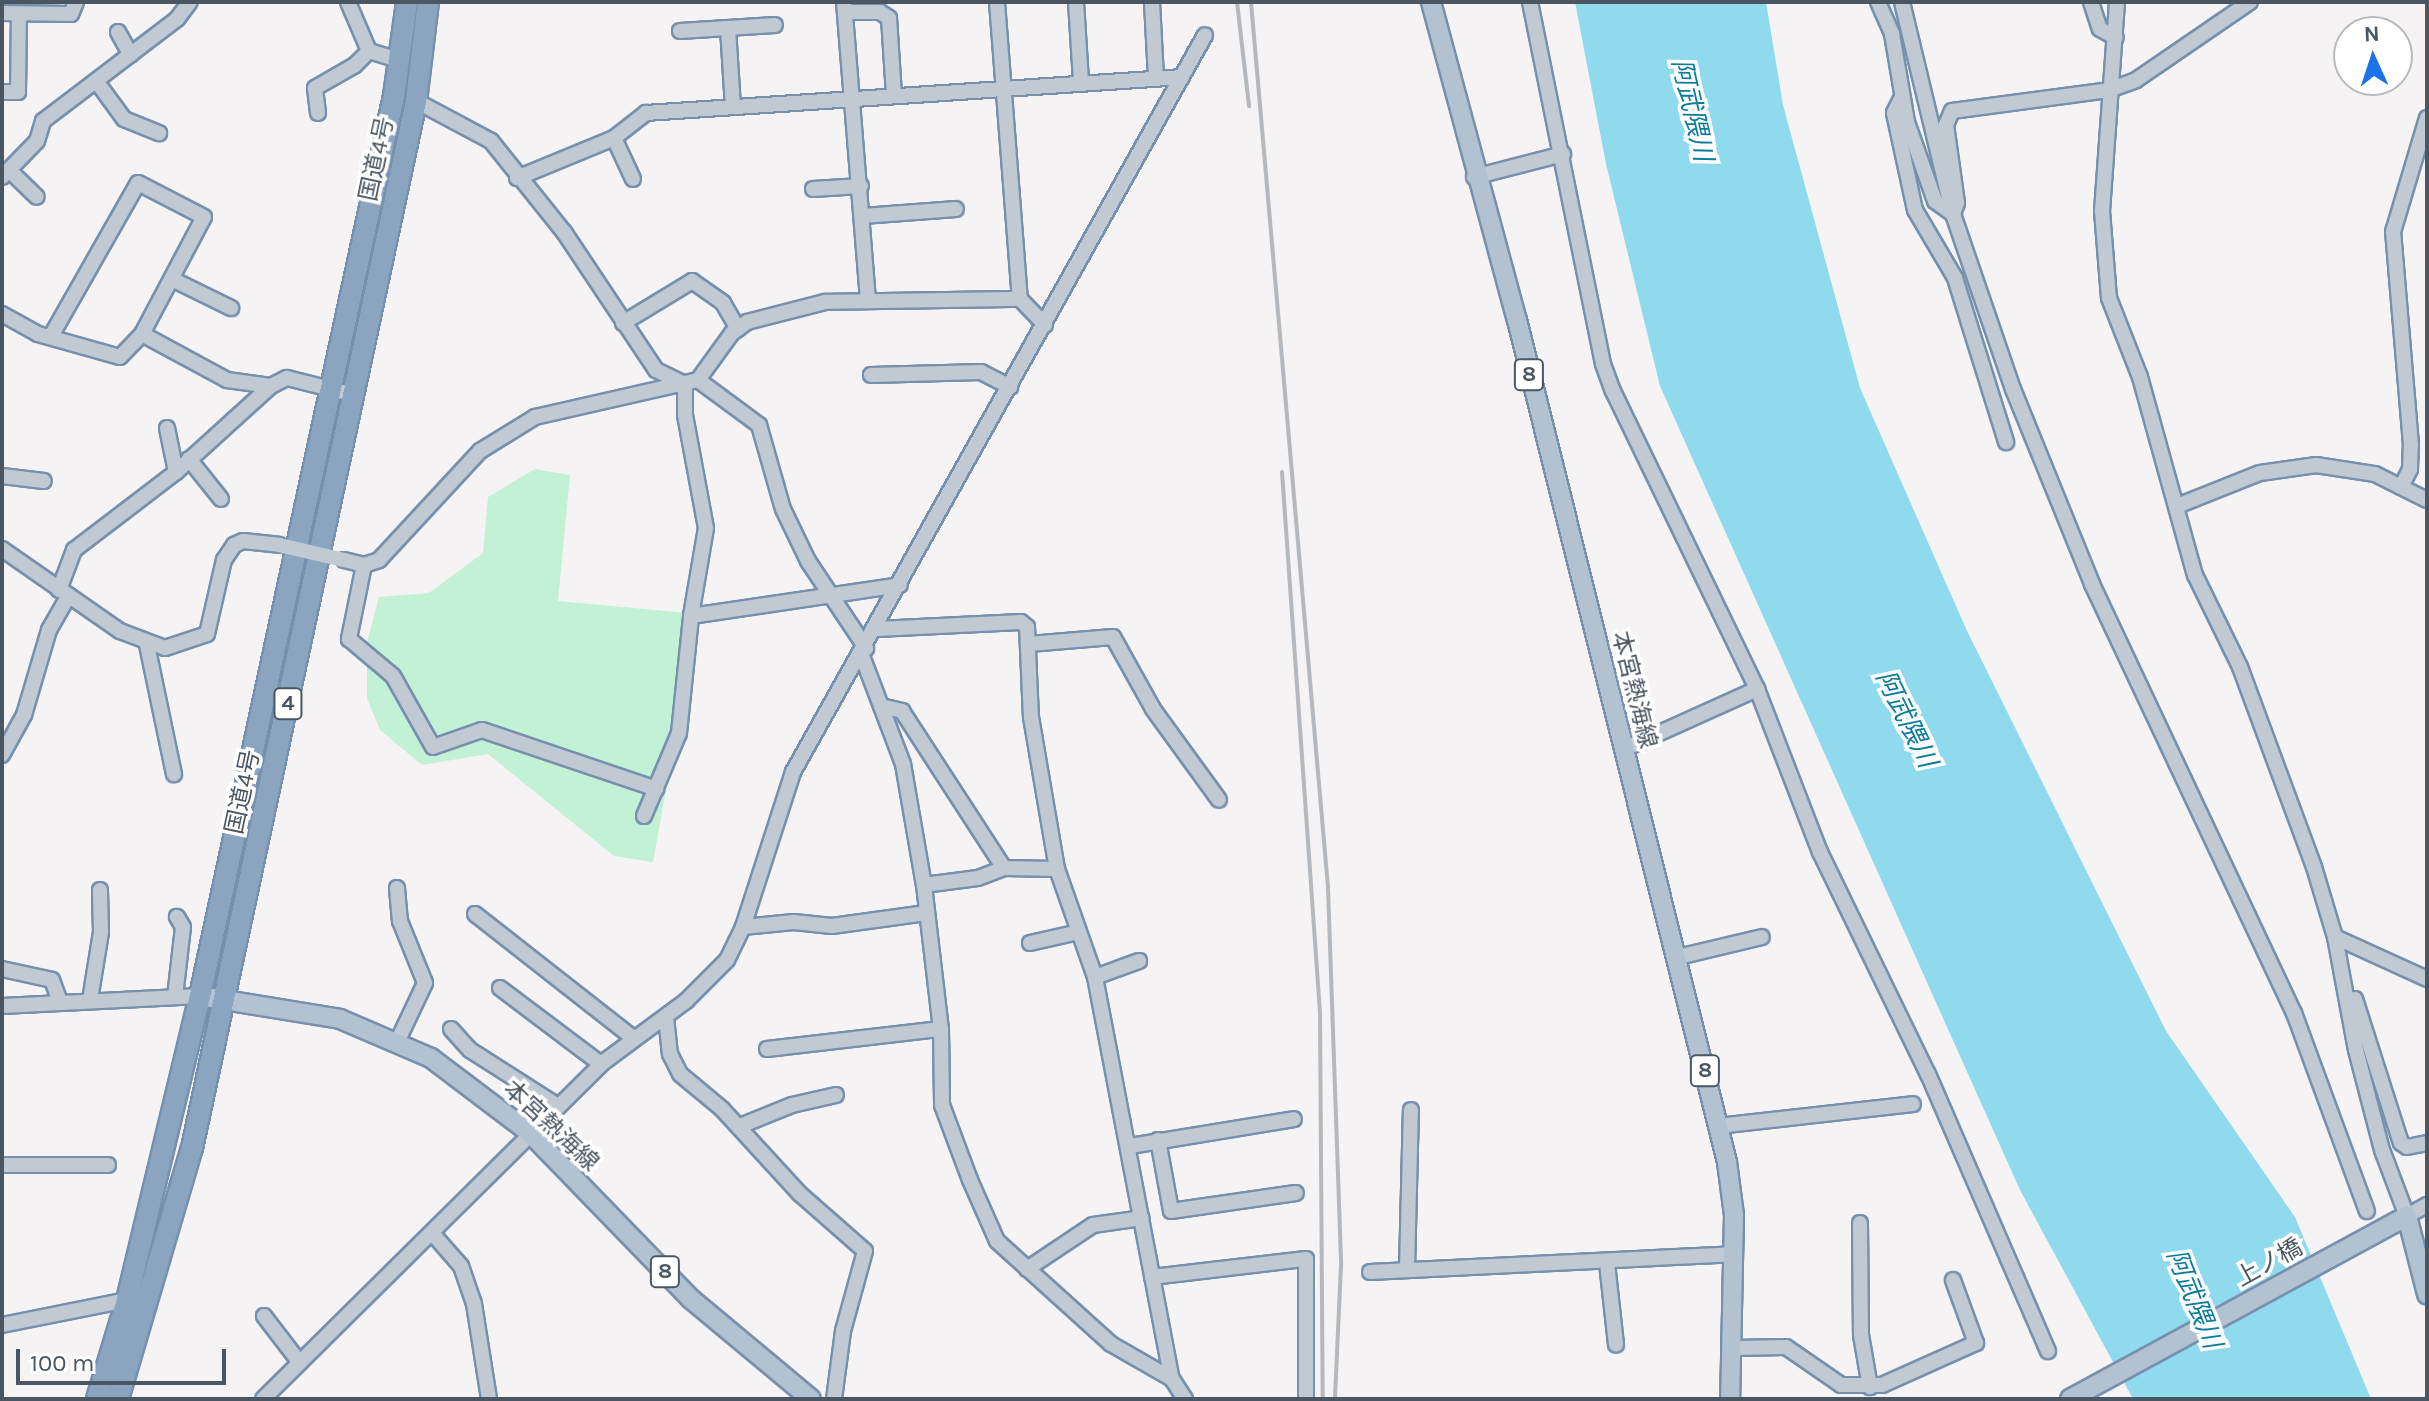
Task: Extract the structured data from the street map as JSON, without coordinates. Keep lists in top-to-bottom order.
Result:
{
  "streets": {
    "highway": ["国道4号", "4"],
    "main road": ["8", "本宮熱海線", "上ノ橋"]
  },
  "crossings": [
    ["国道4号", "本宮熱海線"]
  ],
  "water": ["阿武隈川"],
  "scale_bar": "100 m",
  "north": "top"
}
